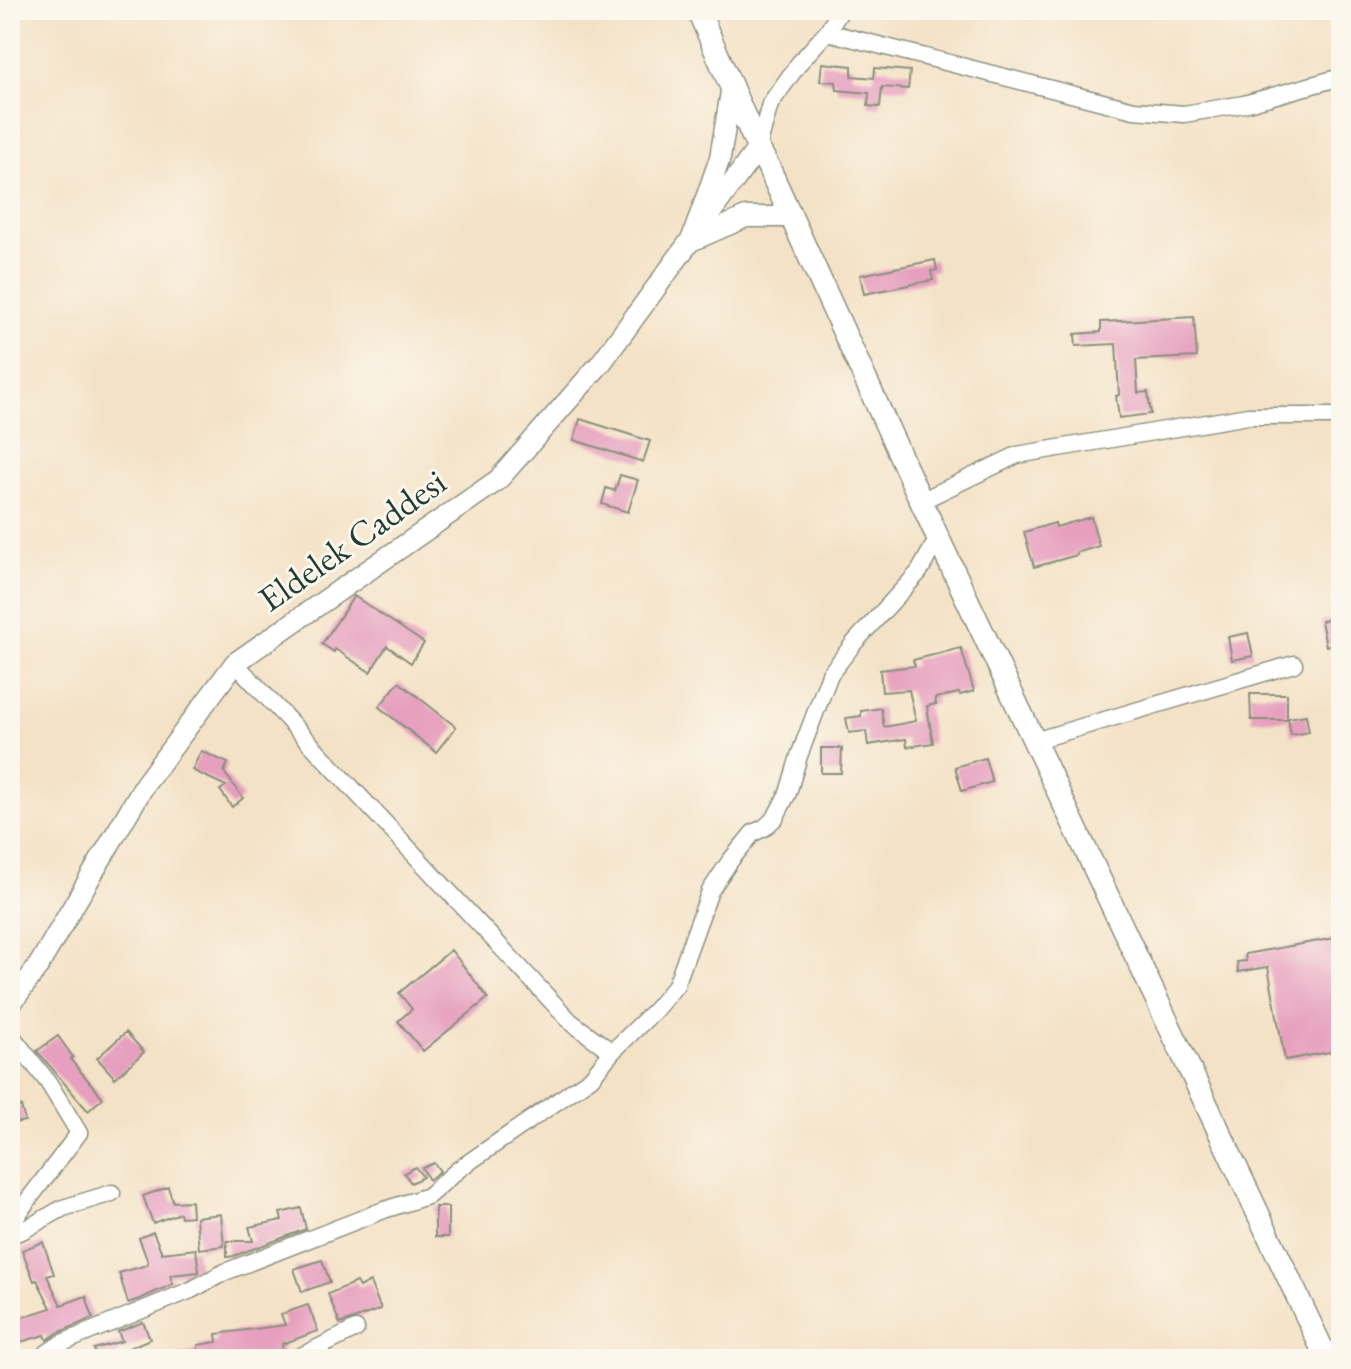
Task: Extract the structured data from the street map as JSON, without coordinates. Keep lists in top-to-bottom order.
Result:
{
  "streets": {
    "street": ["Eldelek Caddesi"]
  }
}
